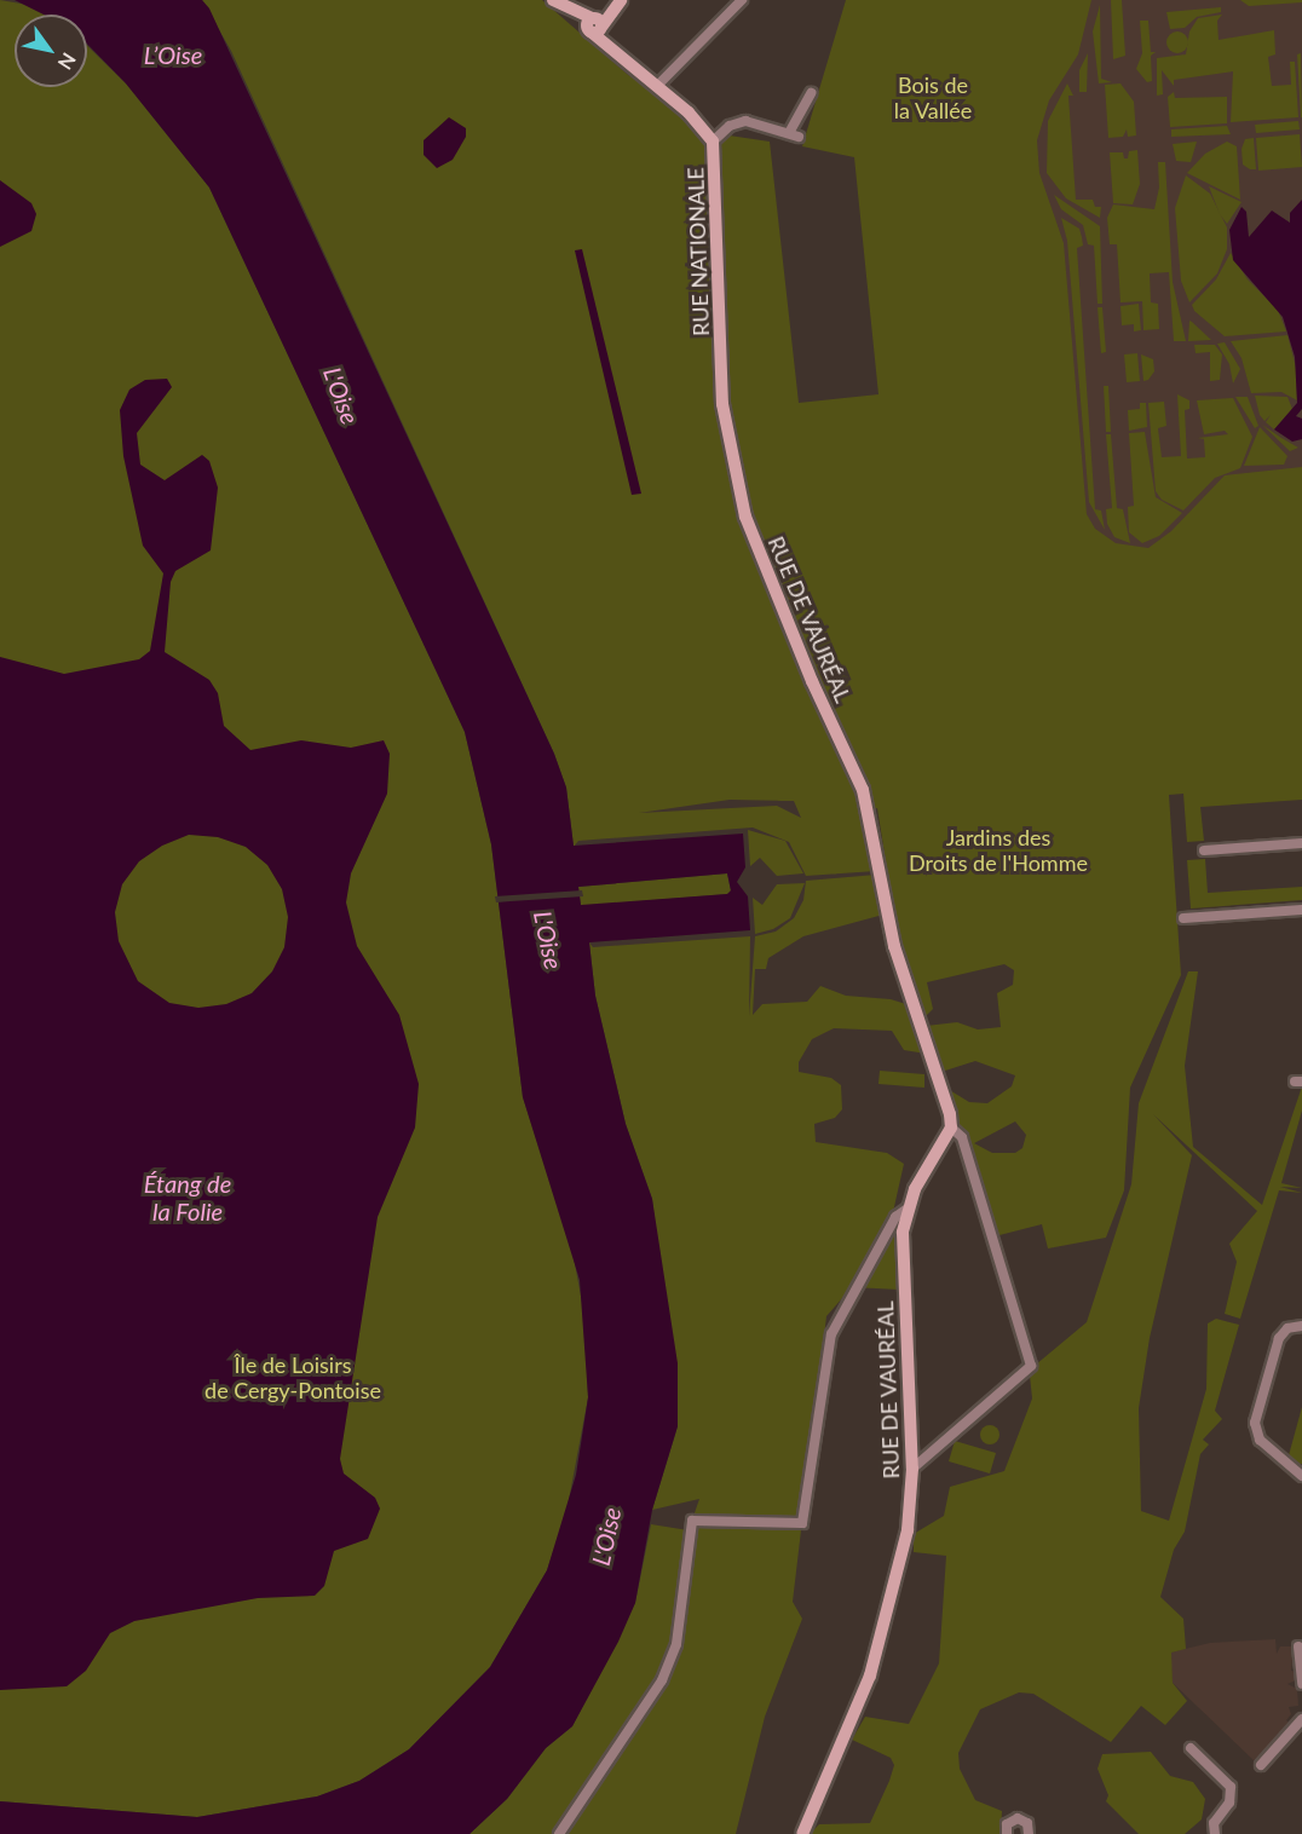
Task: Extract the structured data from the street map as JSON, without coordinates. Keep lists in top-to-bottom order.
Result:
{
  "streets": {
    "street": ["RUE NATIONALE", "RUE DE VAURÉAL"]
  },
  "crossings": [
    ["RUE NATIONALE", "RUE DE VAURÉAL"]
  ],
  "water": ["L’Oise", "L'Oise", "Étang de la Folie"],
  "parks": ["Bois de la Vallée", "Jardins des Droits de l'Homme", "Île de Loisirs de Cergy-Pontoise"],
  "north": "bottom right"
}
